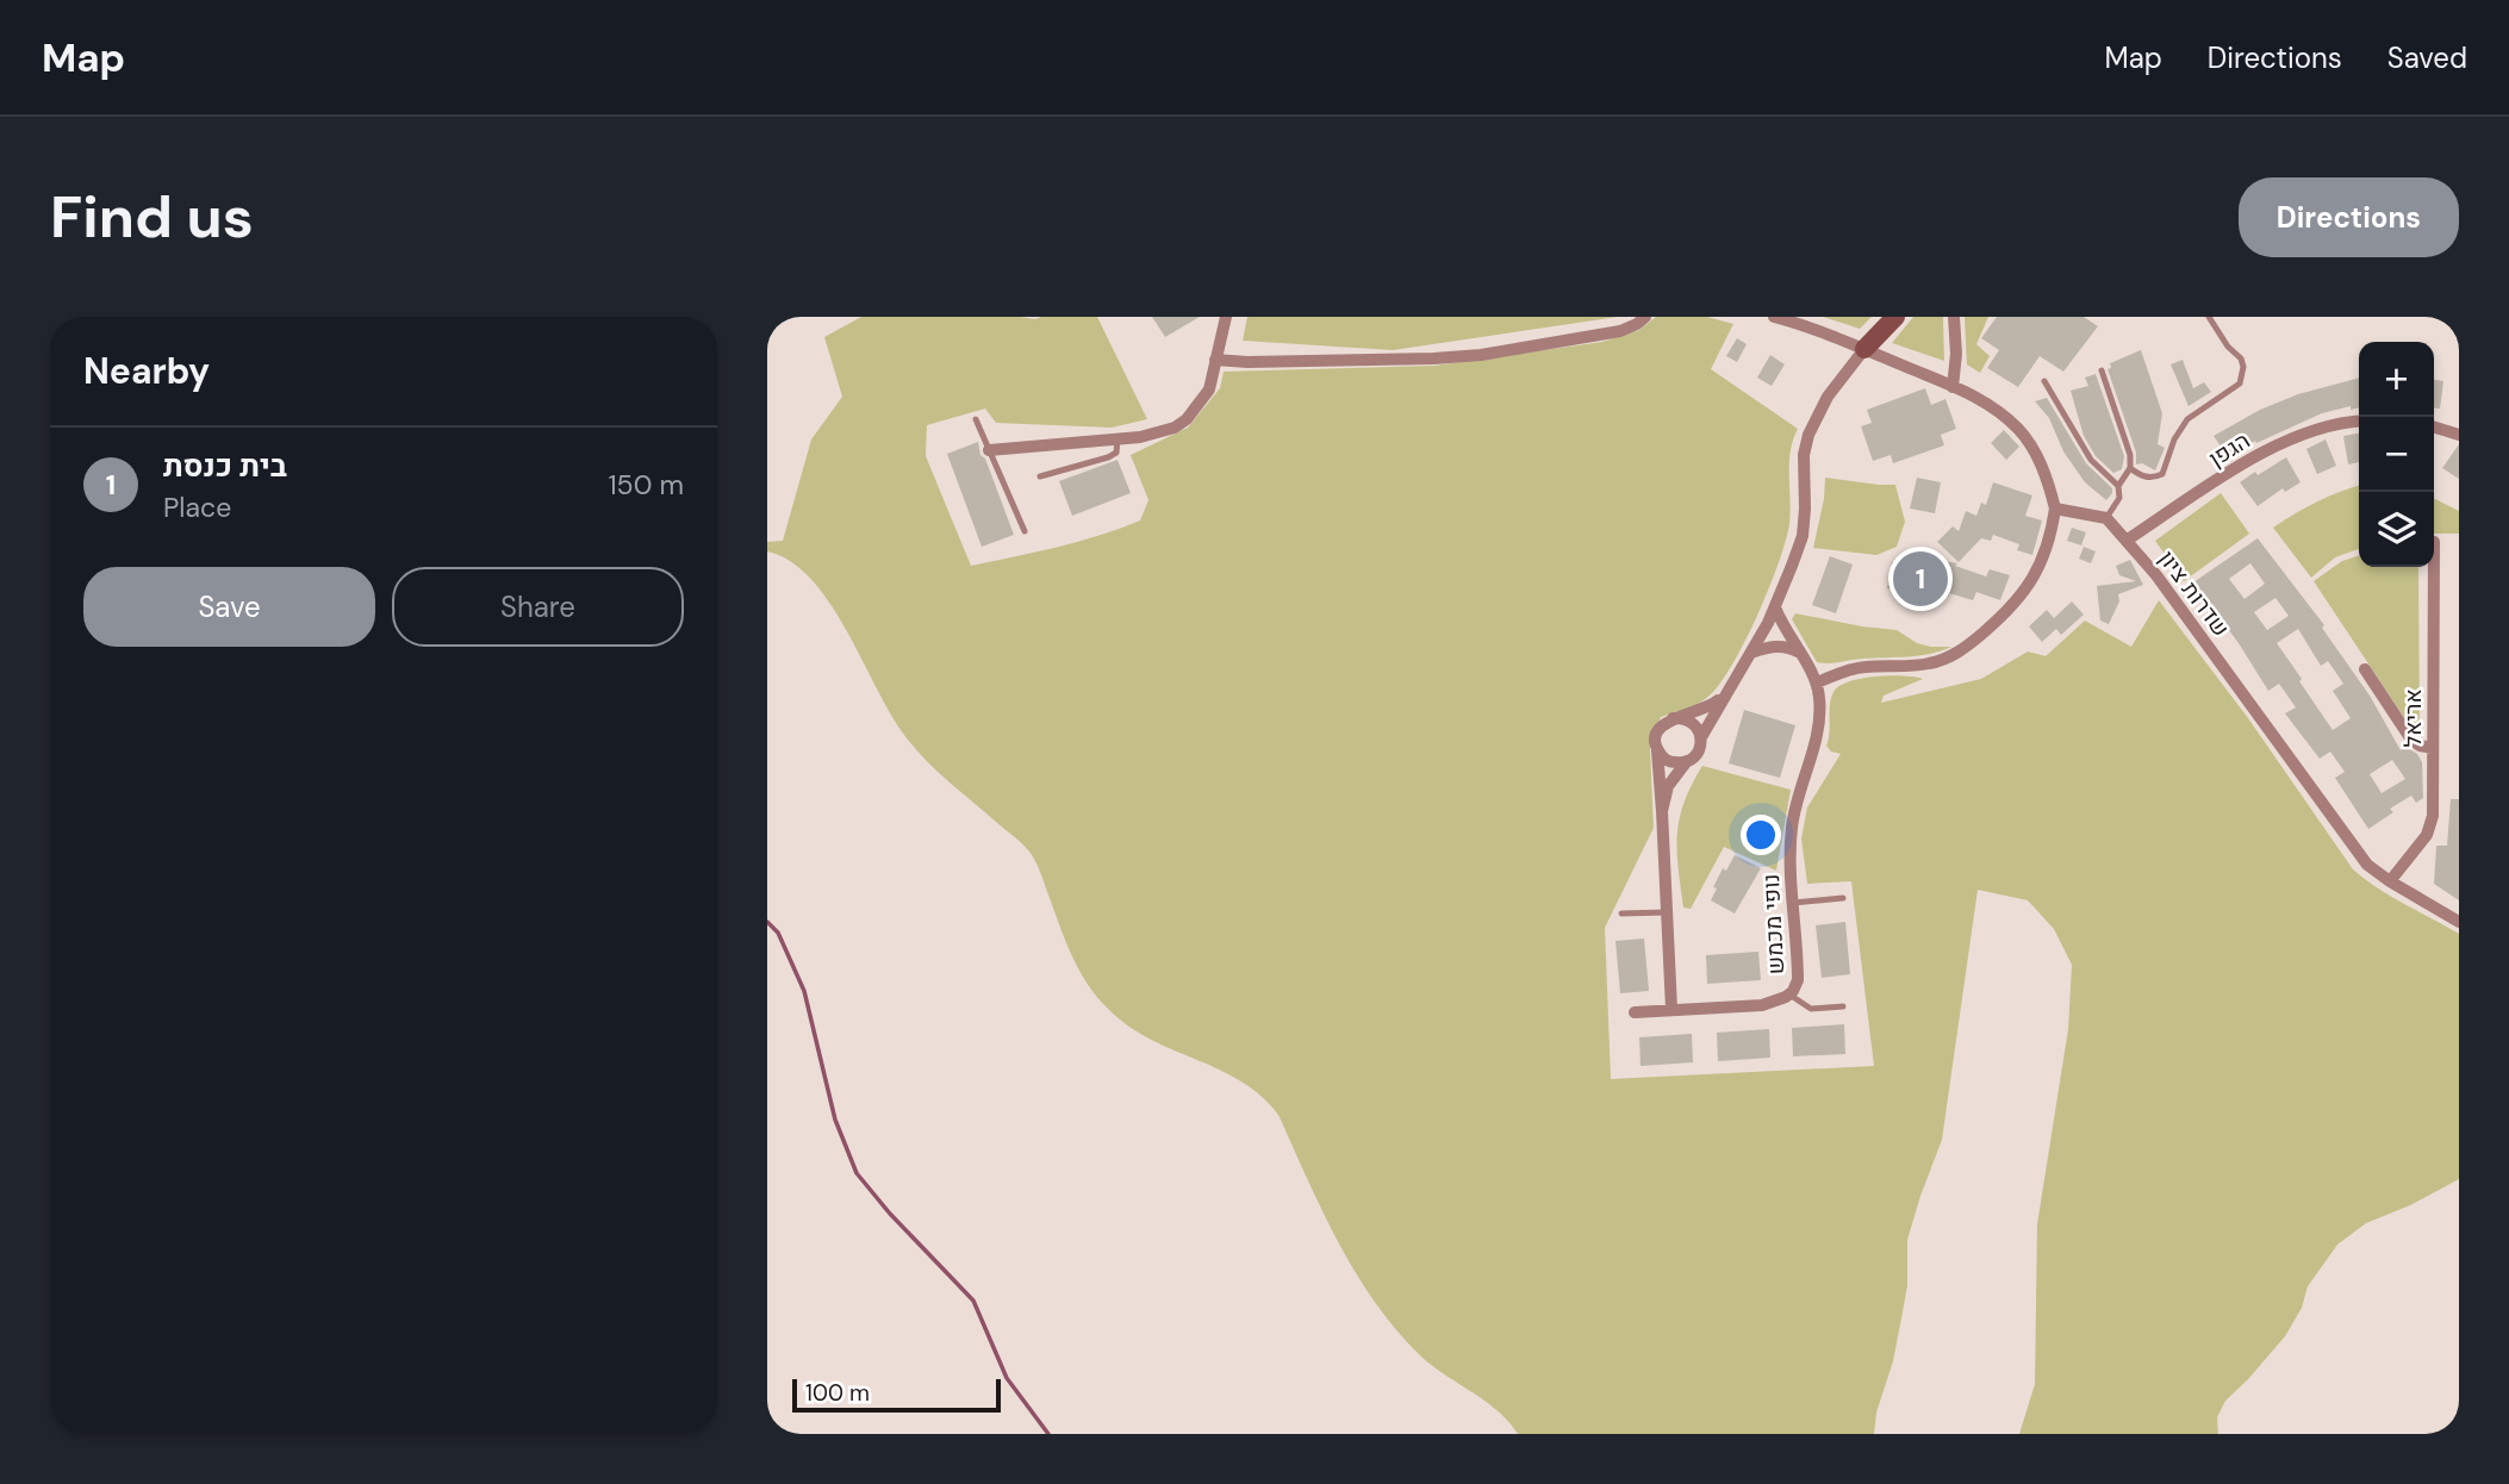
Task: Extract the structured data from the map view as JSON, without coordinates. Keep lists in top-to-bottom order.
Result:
{
  "streets": {
    "street": [
      "הגפן",
      "שדרות ציון",
      "אריאל",
      "נופי מכמש"
    ]
  },
  "crossings": [
    ["הגפן", "שדרות ציון"],
    ["שדרות ציון", "אריאל"]
  ],
  "scale_bar": "100 m",
  "page": {
    "header": "Map",
    "nav": ["Map", "Directions", "Saved"],
    "buttons": [
      "Directions",
      ["Save", "Share"]
    ],
    "title": "Find us",
    "heading": "Nearby",
    "map_buttons": ["+", "−"],
    "list": [
      {
        "mark": "1",
        "name": "בית כנסת",
        "note": "Place",
        "value": "150 m"
      }
    ],
    "pins": "1",
    "scale": "100 m"
  }
}
